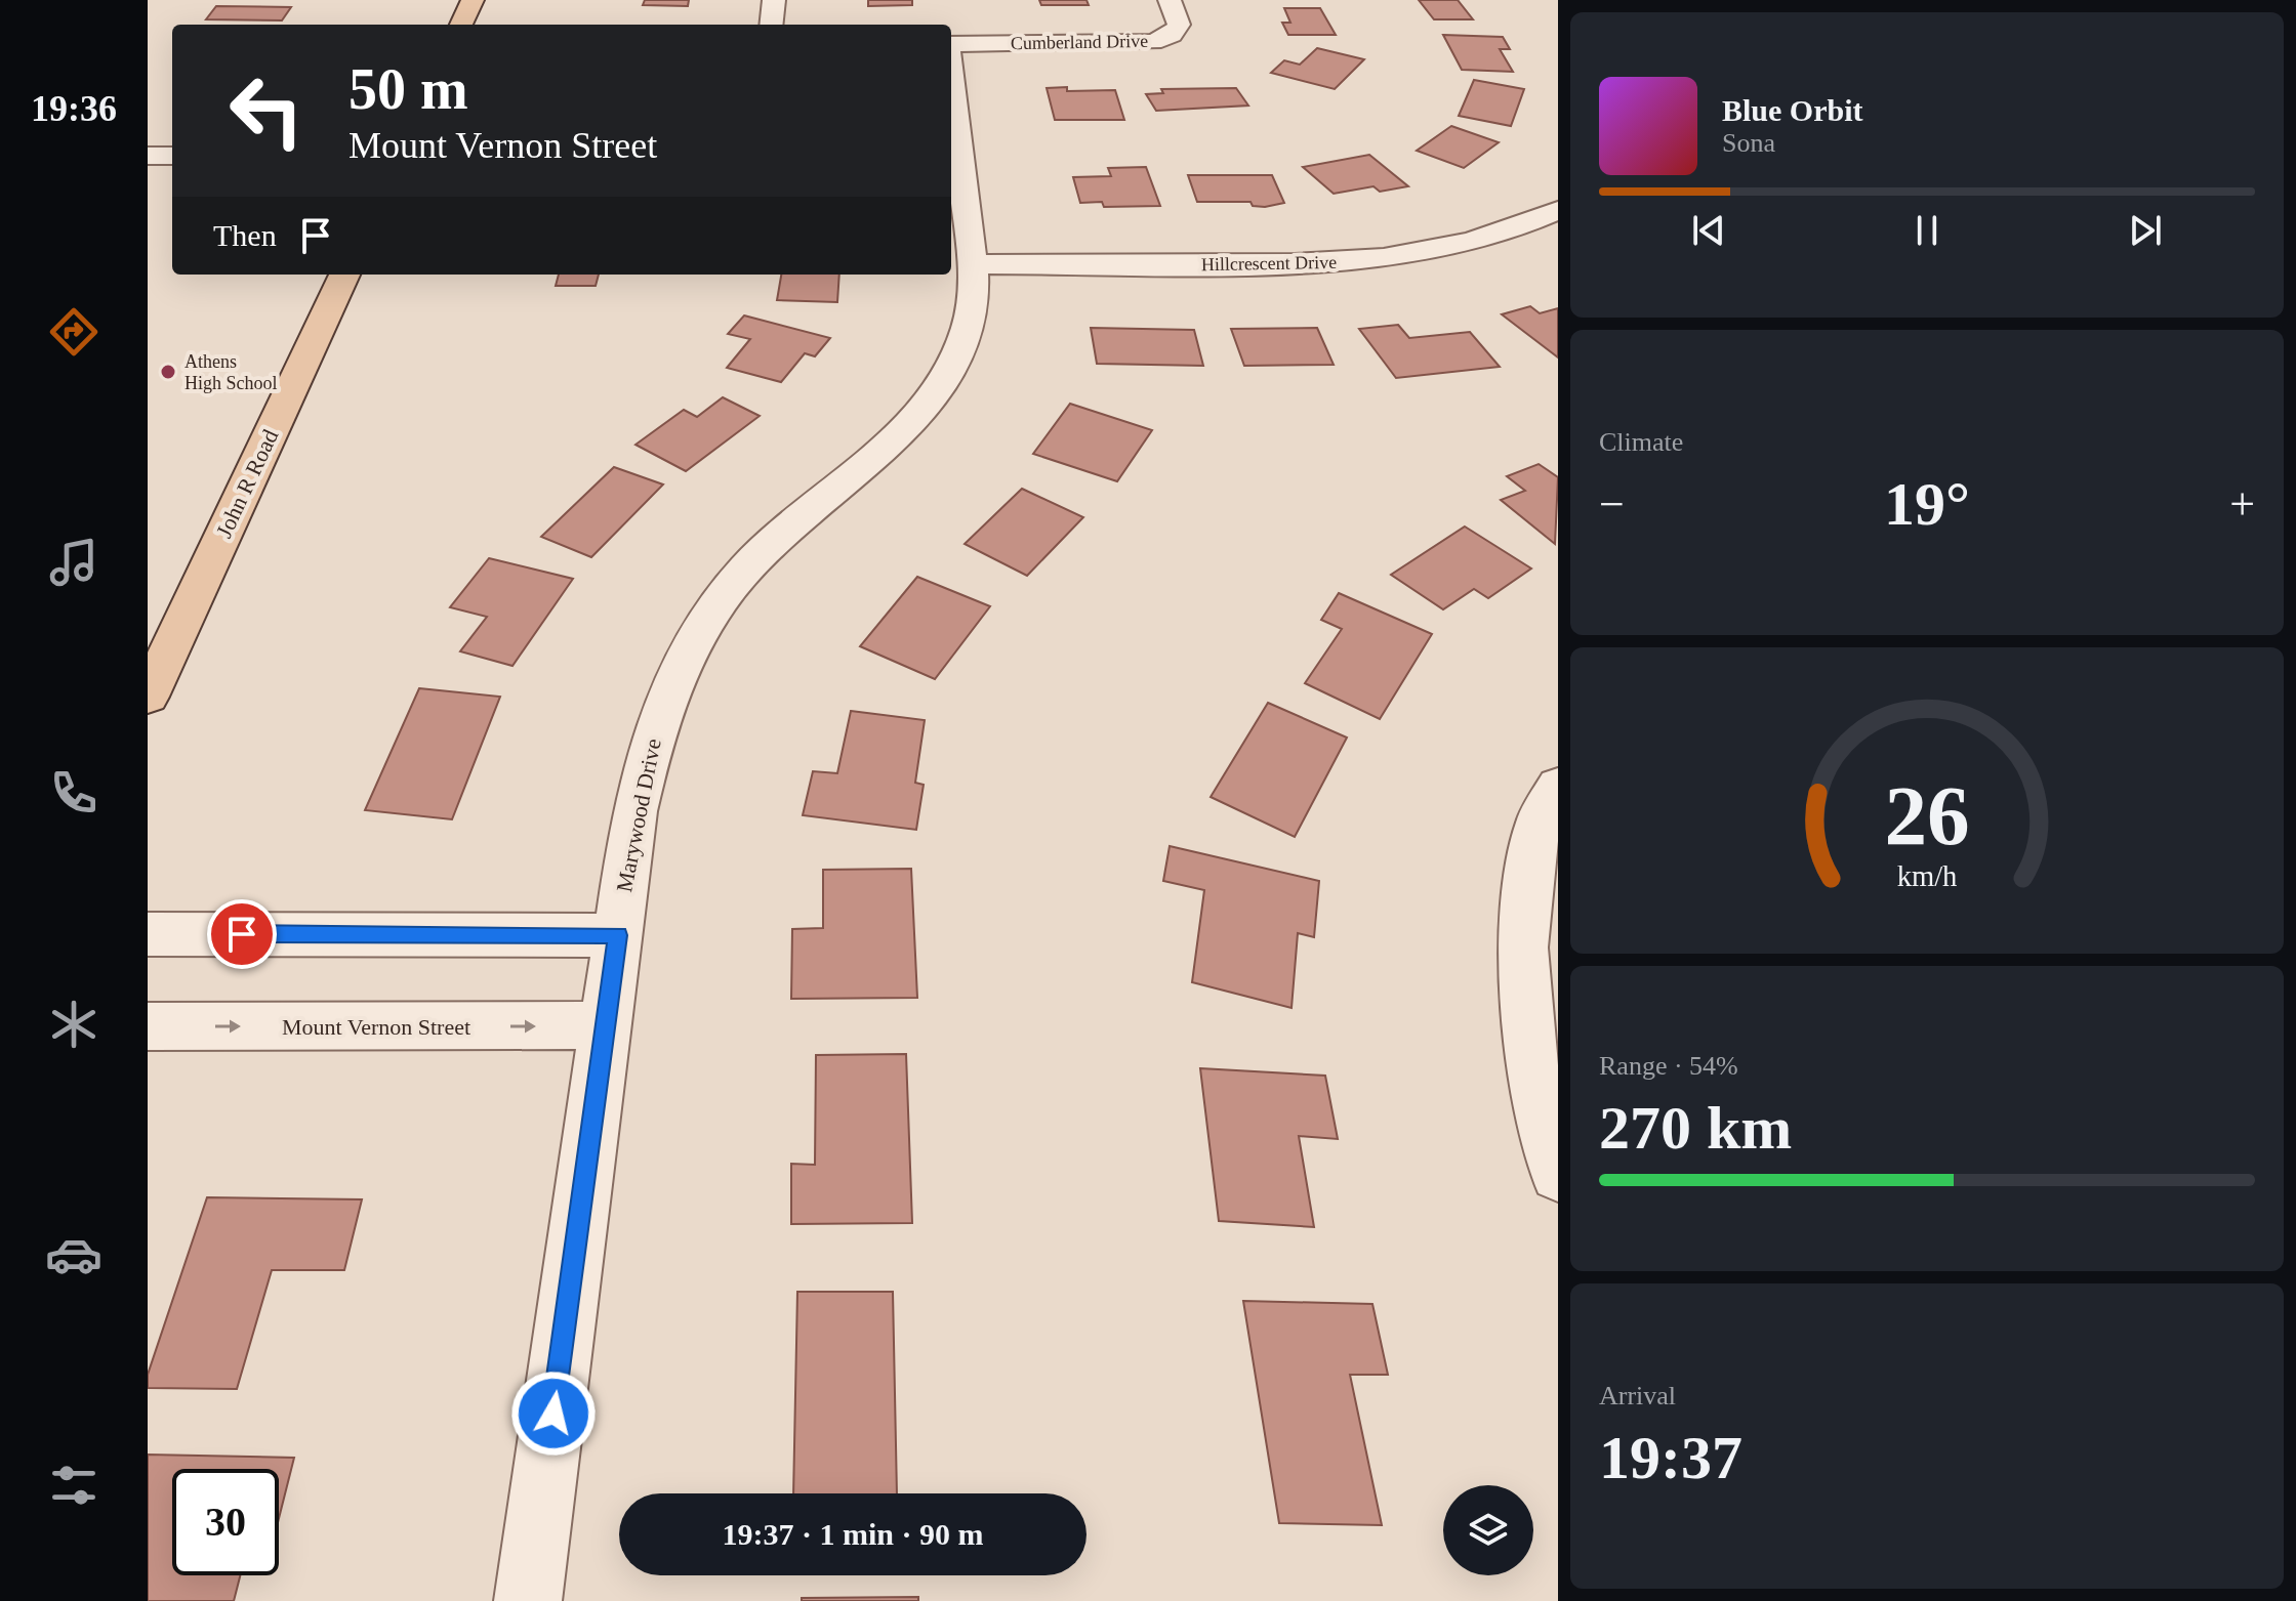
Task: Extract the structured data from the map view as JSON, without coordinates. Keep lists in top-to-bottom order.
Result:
{
  "streets": {
    "main road": ["John R Road"],
    "street": [
      "Cumberland Drive",
      "Hillcrescent Drive",
      "Marywood Drive",
      "Mount Vernon Street"
    ]
  },
  "crossings": [
    ["Hillcrescent Drive", "Marywood Drive"],
    ["Marywood Drive", "Mount Vernon Street"]
  ],
  "places": ["Athens High School"],
  "page": {
    "tabs": "19:36",
    "turn": ["50 m", "Mount Vernon Street"],
    "song": ["Blue Orbit", "Sona"],
    "then": "Then",
    "tile": [
      "Climate",
      ["Range · 54%", "270 km"],
      ["Arrival", "19:37"]
    ],
    "heat": ["−", "19°", "+"],
    "limit": "30",
    "trip": "19:37 · 1 min · 90 m",
    "gauge": ["26", "km/h"]
  }
}
